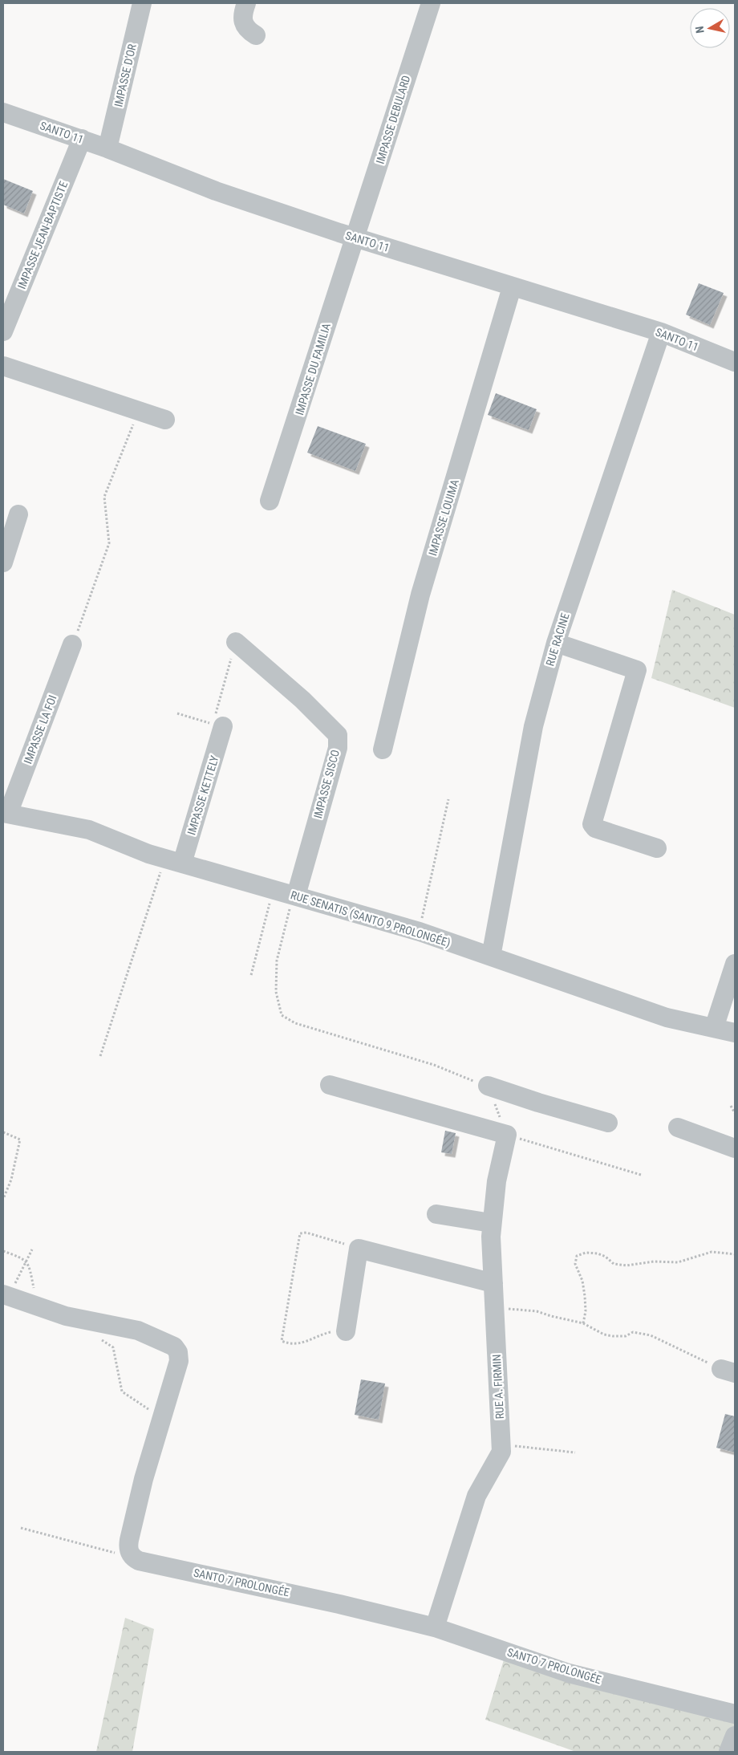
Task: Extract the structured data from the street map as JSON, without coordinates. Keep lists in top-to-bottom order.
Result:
{
  "streets": {
    "street": [
      "IMPASSE D'OR",
      "IMPASSE DEBULARD",
      "SANTO 11",
      "IMPASSE JEAN-BAPTISTE",
      "IMPASSE DU FAMILIA",
      "IMPASSE LOUIMA",
      "RUE RACINE",
      "IMPASSE LA FOI",
      "IMPASSE SISCO",
      "IMPASSE KETTELY",
      "RUE SENATIS (SANTO 9 PROLONGÉE)",
      "RUE A. FIRMIN",
      "SANTO 7 PROLONGÉE"
    ]
  },
  "crossings": [
    ["IMPASSE D'OR", "SANTO 11"],
    ["IMPASSE DEBULARD", "SANTO 11"],
    ["IMPASSE DEBULARD", "IMPASSE DU FAMILIA"],
    ["SANTO 11", "IMPASSE JEAN-BAPTISTE"],
    ["SANTO 11", "IMPASSE DU FAMILIA"],
    ["SANTO 11", "IMPASSE LOUIMA"],
    ["SANTO 11", "RUE RACINE"],
    ["RUE RACINE", "RUE SENATIS (SANTO 9 PROLONGÉE)"],
    ["IMPASSE LA FOI", "RUE SENATIS (SANTO 9 PROLONGÉE)"],
    ["IMPASSE SISCO", "RUE SENATIS (SANTO 9 PROLONGÉE)"],
    ["IMPASSE KETTELY", "RUE SENATIS (SANTO 9 PROLONGÉE)"],
    ["RUE A. FIRMIN", "SANTO 7 PROLONGÉE"]
  ],
  "north": "left"
}
